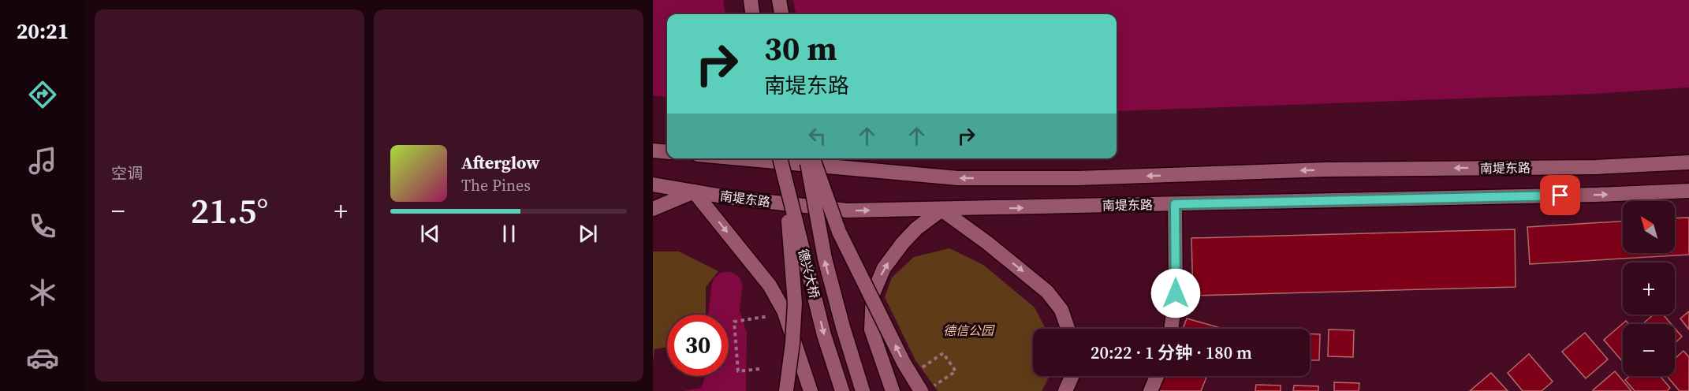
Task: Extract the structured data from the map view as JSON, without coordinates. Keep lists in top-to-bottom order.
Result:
{
  "streets": {
    "street": ["南堤东路", "德兴大桥"]
  },
  "parks": ["德信公园"],
  "north": "top left",
  "page": {
    "tabs": "20:21",
    "tile": "空调",
    "turn": ["30 m", "南堤东路"],
    "song": ["Afterglow", "The Pines"],
    "heat": ["−", "21.5°", "+"],
    "map_buttons": ["+", "−"],
    "limit": "30",
    "trip": "20:22 · 1 分钟 · 180 m"
  }
}
